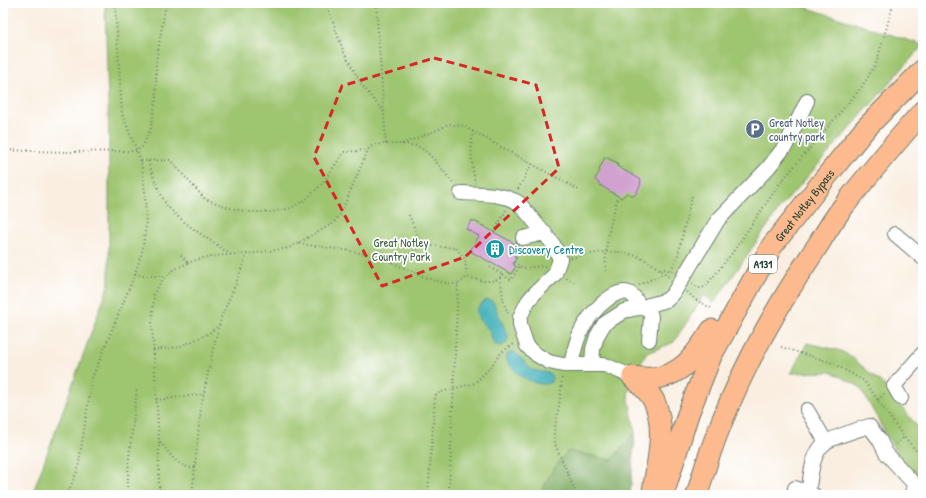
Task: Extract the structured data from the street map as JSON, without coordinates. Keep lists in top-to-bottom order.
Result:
{
  "streets": {
    "highway": ["Great Notley Bypass", "A131"]
  },
  "parks": ["Great Notley Country Park"],
  "places": {
    "parking": ["Great Notley country park"],
    "building": ["Discovery Centre"]
  }
}
